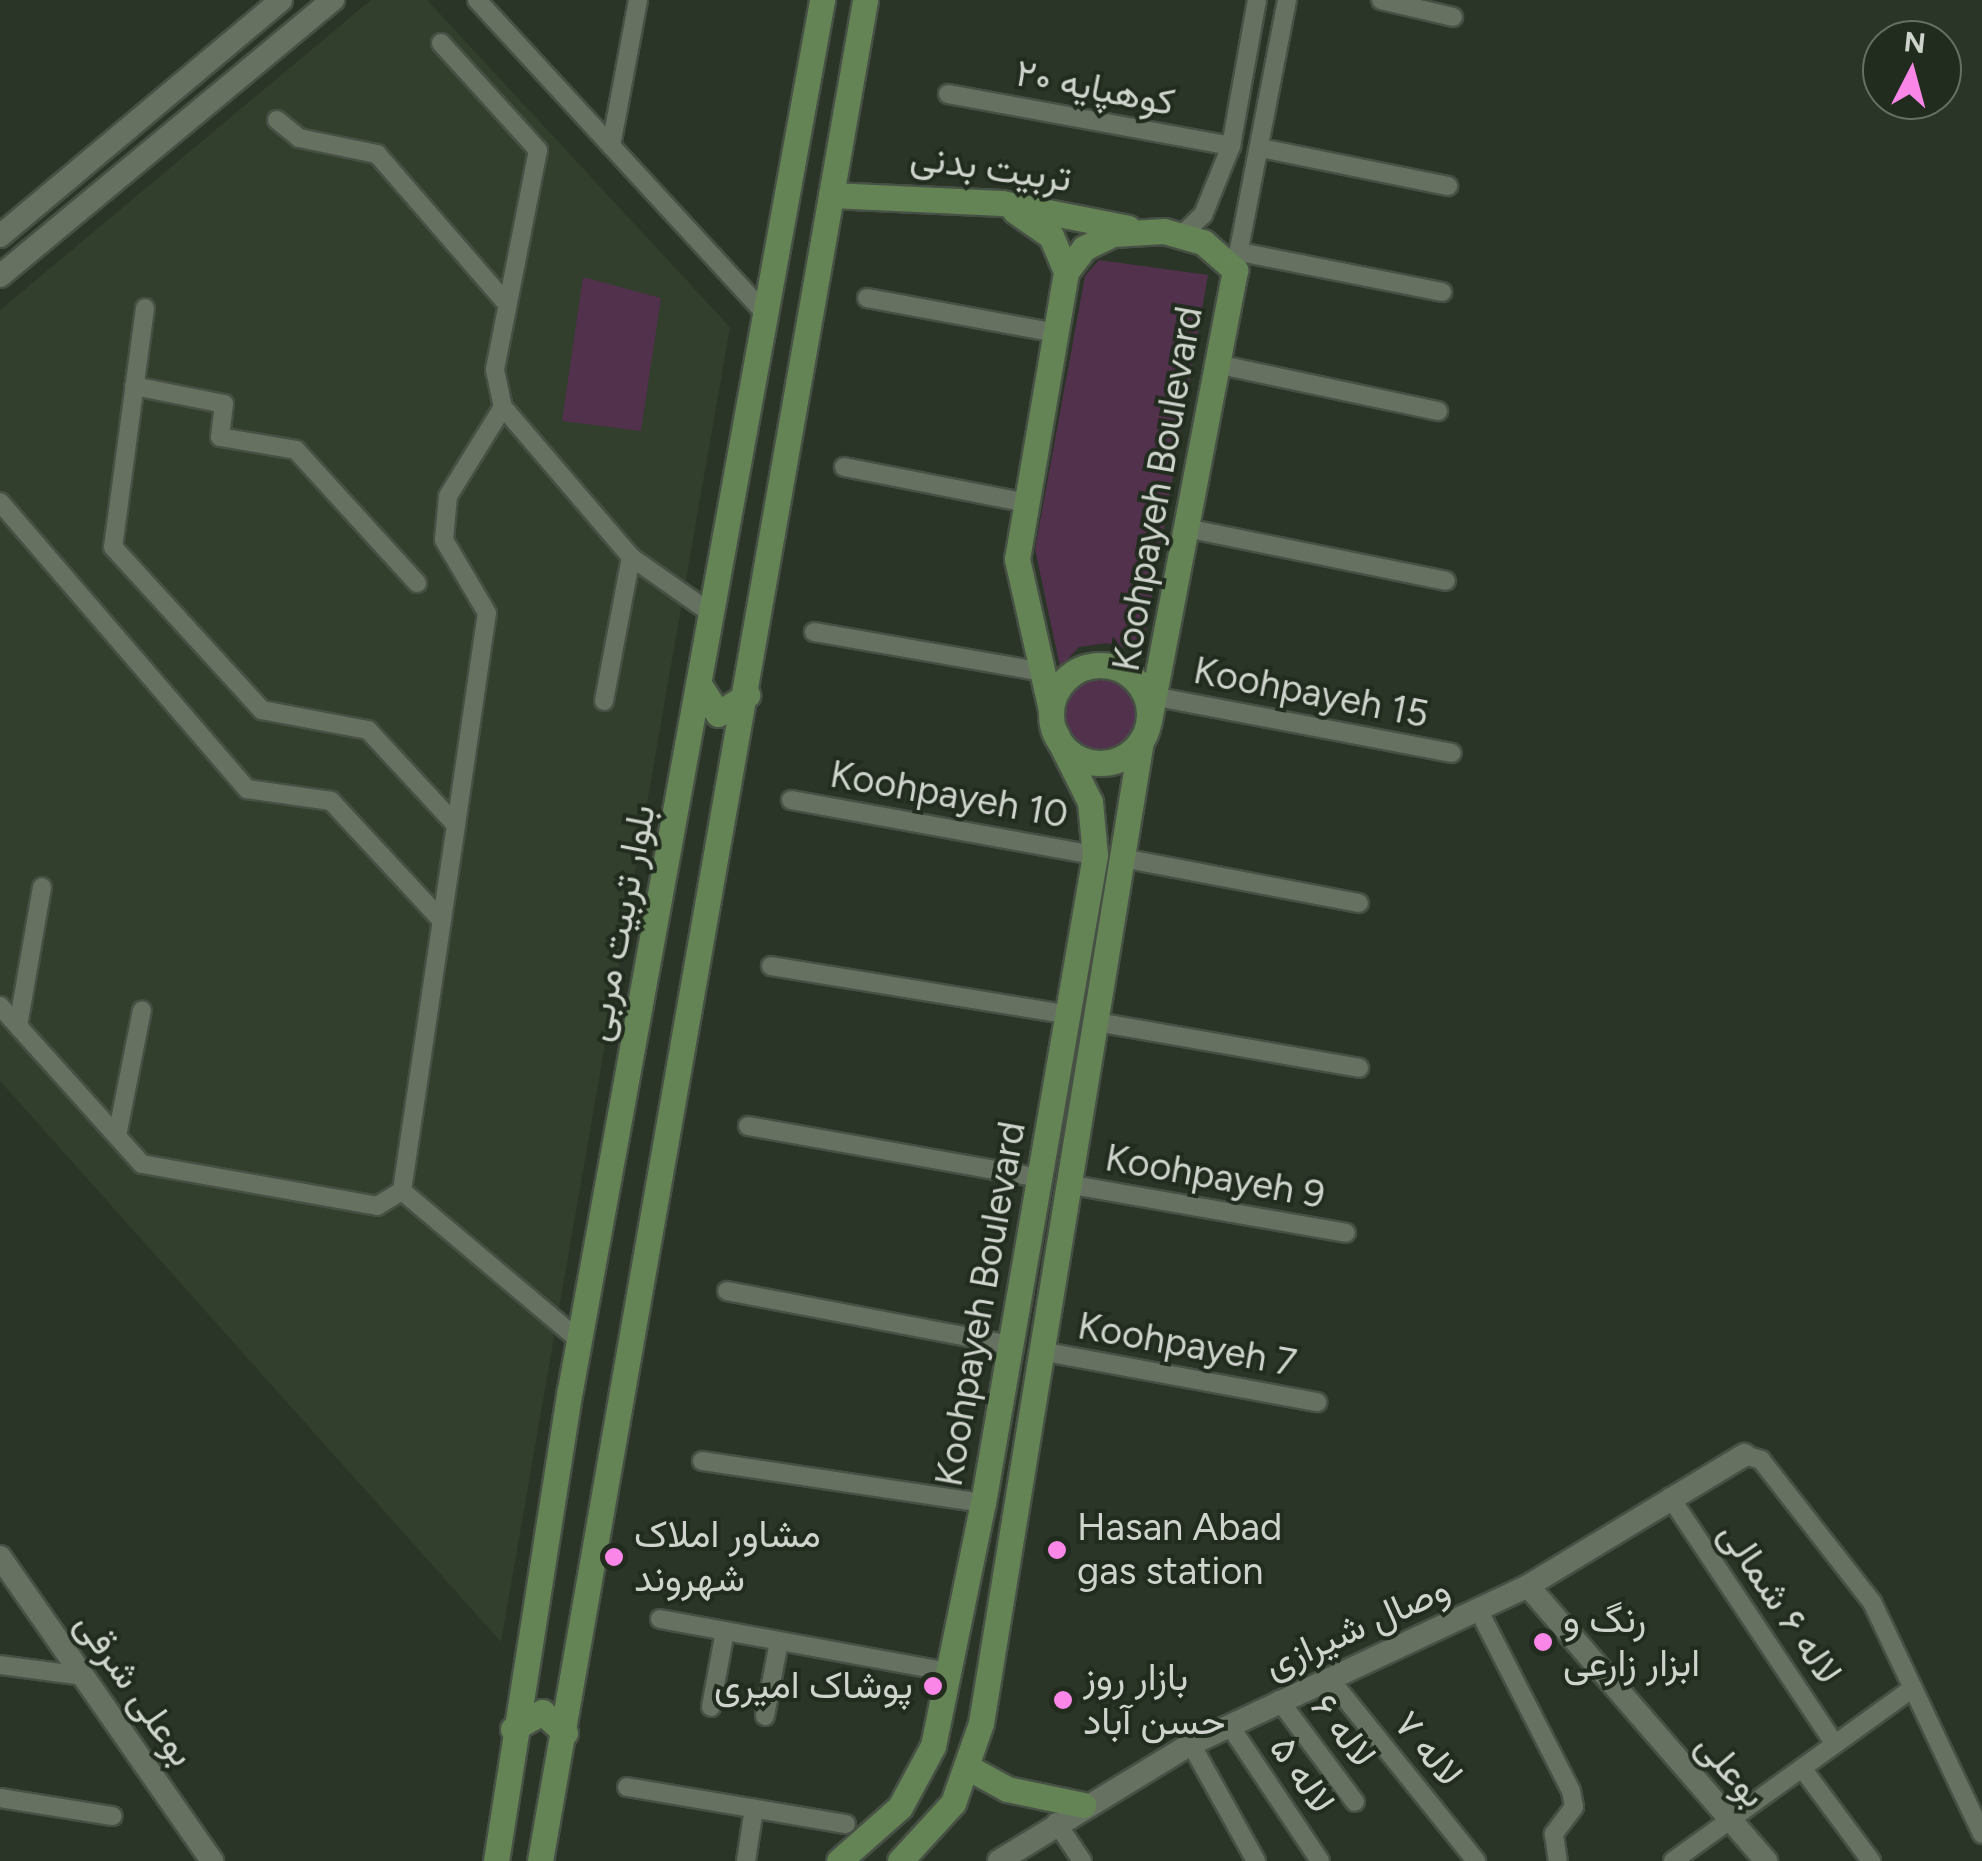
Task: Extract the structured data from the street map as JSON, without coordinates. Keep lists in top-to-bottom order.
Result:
{
  "streets": {
    "main road": ["تربیت بدنی", "Koohpayeh Boulevard", "بلوار تربیت مربی"],
    "street": [
      "کوهپایه ۲۰",
      "Koohpayeh 15",
      "Koohpayeh 10",
      "Koohpayeh 9",
      "Koohpayeh 7",
      "لاله ۶ شمالی",
      "وصال شیرازی",
      "بوعلی شرقی",
      "لاله ۶",
      "لاله ۷",
      "بوعلی",
      "لاله ۵"
    ]
  },
  "crossings": [
    ["تربیت بدنی", "Koohpayeh Boulevard"],
    ["Koohpayeh Boulevard", "Koohpayeh 15"],
    ["Koohpayeh Boulevard", "Koohpayeh 10"],
    ["Koohpayeh Boulevard", "Koohpayeh 9"],
    ["Koohpayeh Boulevard", "Koohpayeh 7"],
    ["لاله ۶ شمالی", "وصال شیرازی"],
    ["وصال شیرازی", "لاله ۶"],
    ["وصال شیرازی", "لاله ۷"],
    ["وصال شیرازی", "بوعلی"],
    ["وصال شیرازی", "لاله ۵"]
  ],
  "places": [
    "Hasan Abad gas station",
    "مشاور املاک شهروند",
    "رنگ و ابزار زارعی",
    "پوشاک امیری",
    "بازار روز حسن آباد"
  ],
  "north": "top"
}
